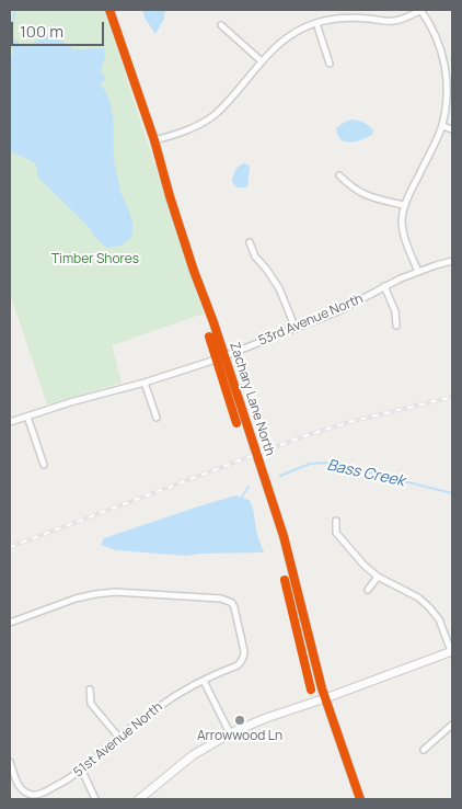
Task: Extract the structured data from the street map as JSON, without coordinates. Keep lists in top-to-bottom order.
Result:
{
  "streets": {
    "street": ["53rd Avenue North", "Zachary Lane North", "51st Avenue North"]
  },
  "crossings": [
    ["53rd Avenue North", "Zachary Lane North"]
  ],
  "water": ["Bass Creek"],
  "parks": ["Timber Shores"],
  "places": ["Arrowwood Ln"],
  "scale_bar": "100 m"
}
